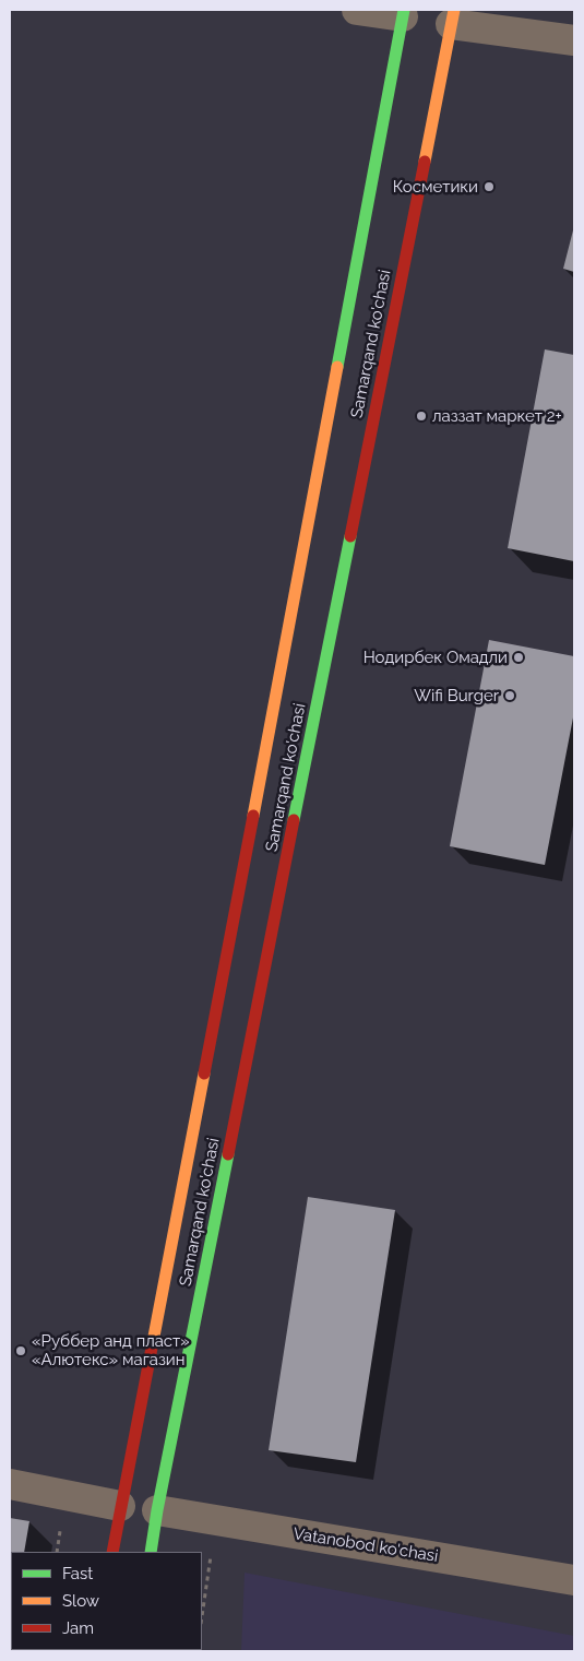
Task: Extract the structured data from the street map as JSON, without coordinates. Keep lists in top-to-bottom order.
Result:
{
  "streets": {
    "main road": ["Samarqand ko'chasi"],
    "street": ["Vatanobod ko'chasi"]
  },
  "crossings": [
    ["Samarqand ko'chasi", "Vatanobod ko'chasi"]
  ],
  "places": [
    "Косметики",
    "лаззат маркет 2+",
    "Нодирбек Омадли",
    "Wifi Burger",
    "«Руббер анд пласт» «Алютекс» магазин"
  ],
  "legend": ["Fast", "Slow", "Jam"]
}
